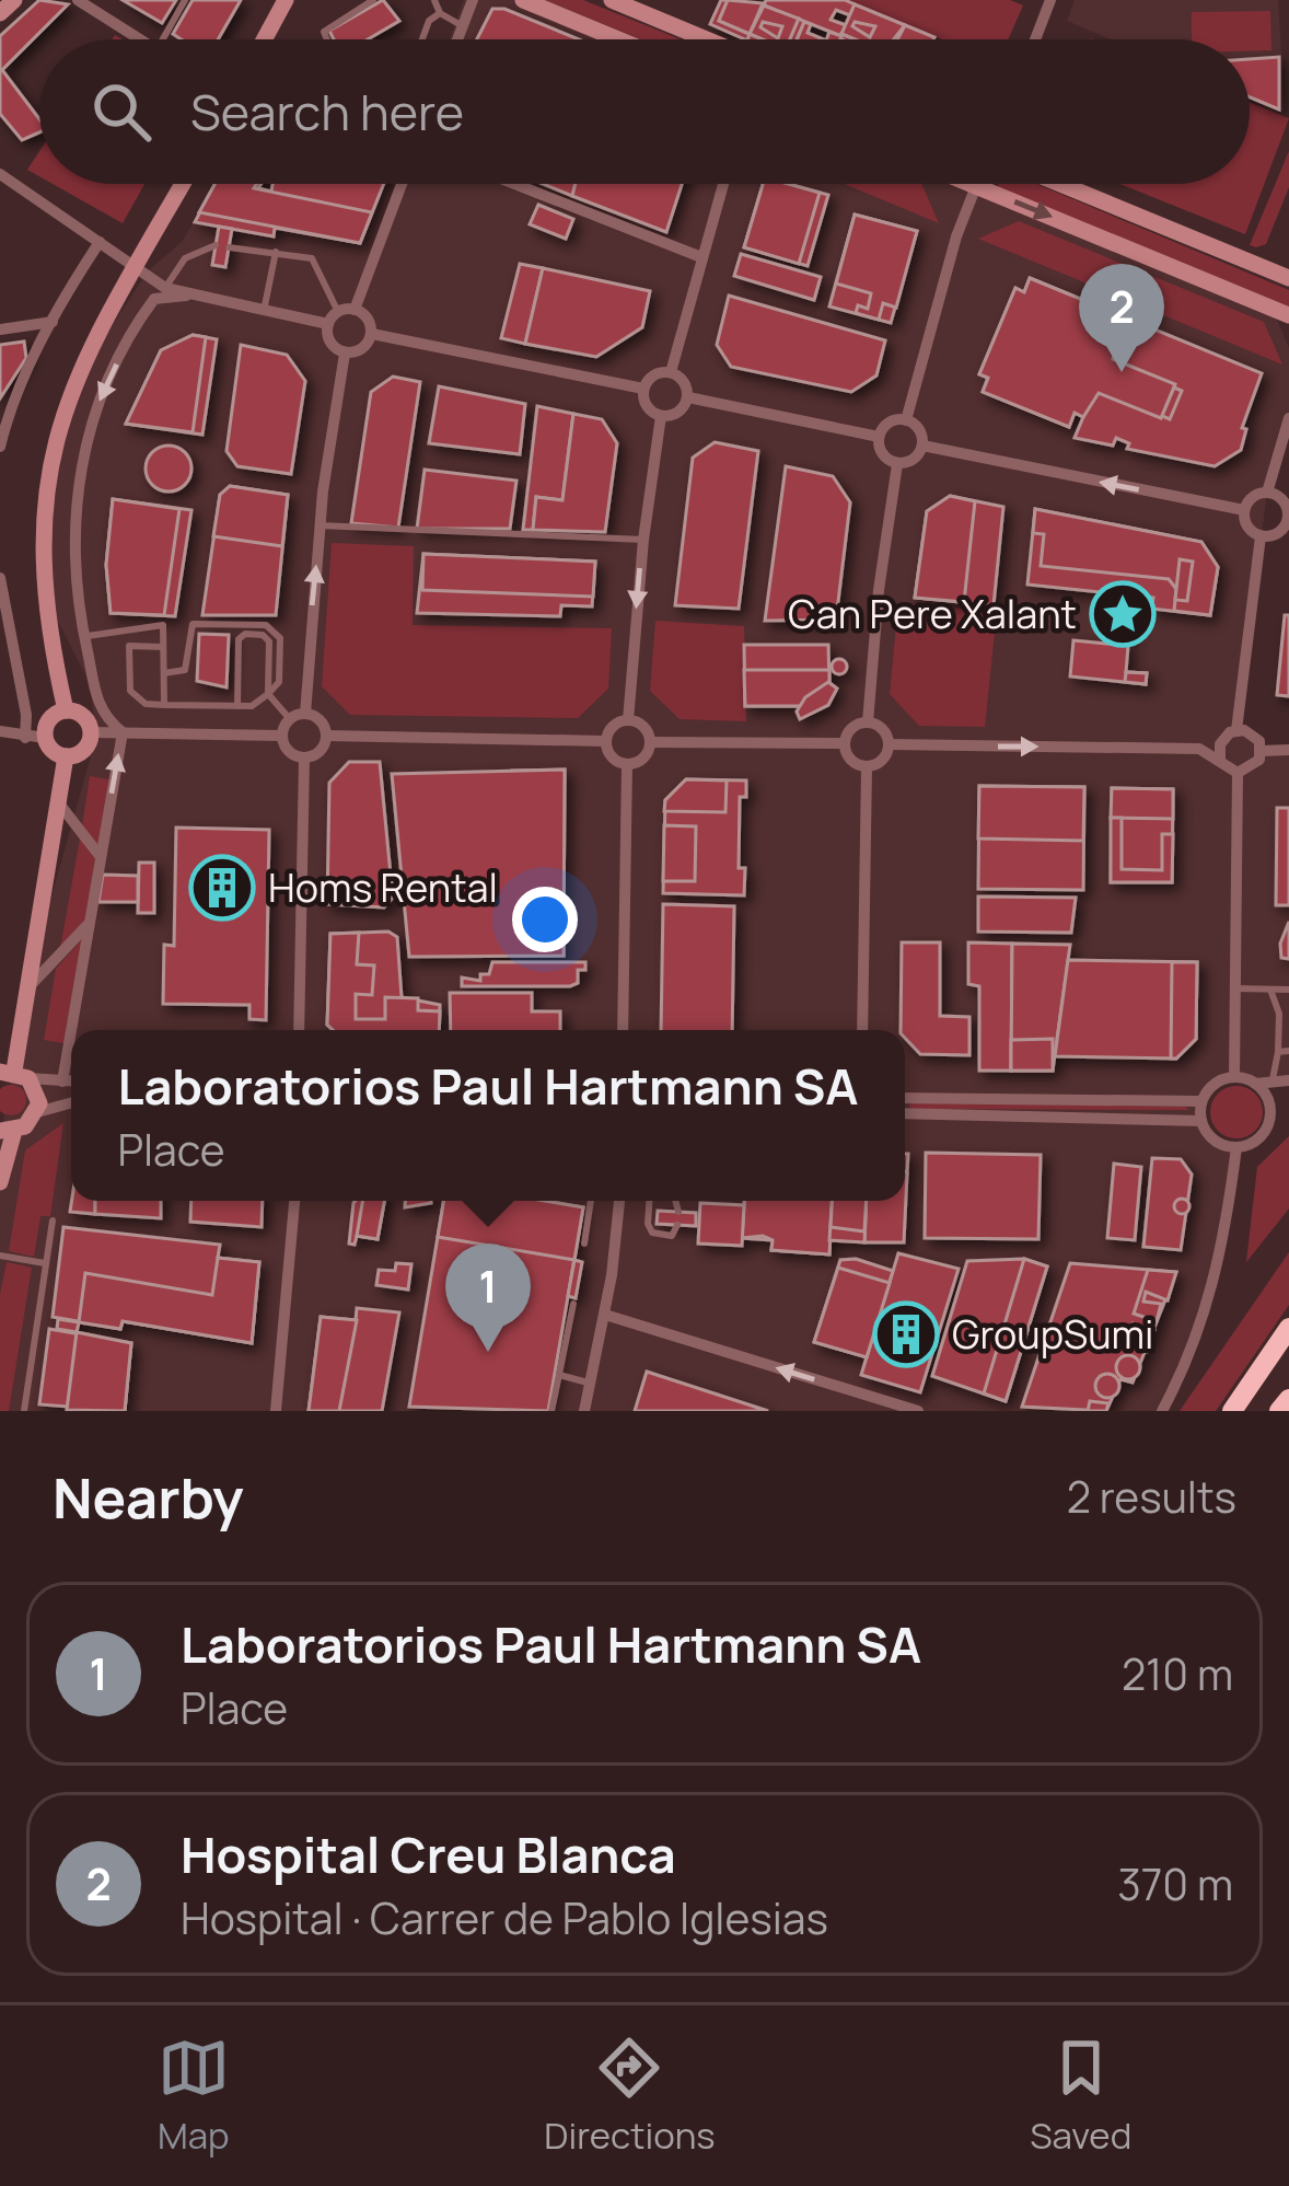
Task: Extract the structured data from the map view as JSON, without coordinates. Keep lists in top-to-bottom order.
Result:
{
  "places": {
    "place": ["Can Pere Xalant"],
    "building": ["Homs Rental", "GroupSumi"]
  },
  "page": {
    "search": "Search here",
    "pins": ["2", "1"],
    "popup": ["Laboratorios Paul Hartmann SA", "Place"],
    "heading": ["Nearby", "2 results"],
    "list": [
      {
        "mark": "1",
        "name": "Laboratorios Paul Hartmann SA",
        "note": "Place",
        "value": "210 m"
      },
      {
        "mark": "2",
        "name": "Hospital Creu Blanca",
        "note": "Hospital · Carrer de Pablo Iglesias",
        "value": "370 m"
      }
    ],
    "nav": ["Map", "Directions", "Saved"]
  }
}
